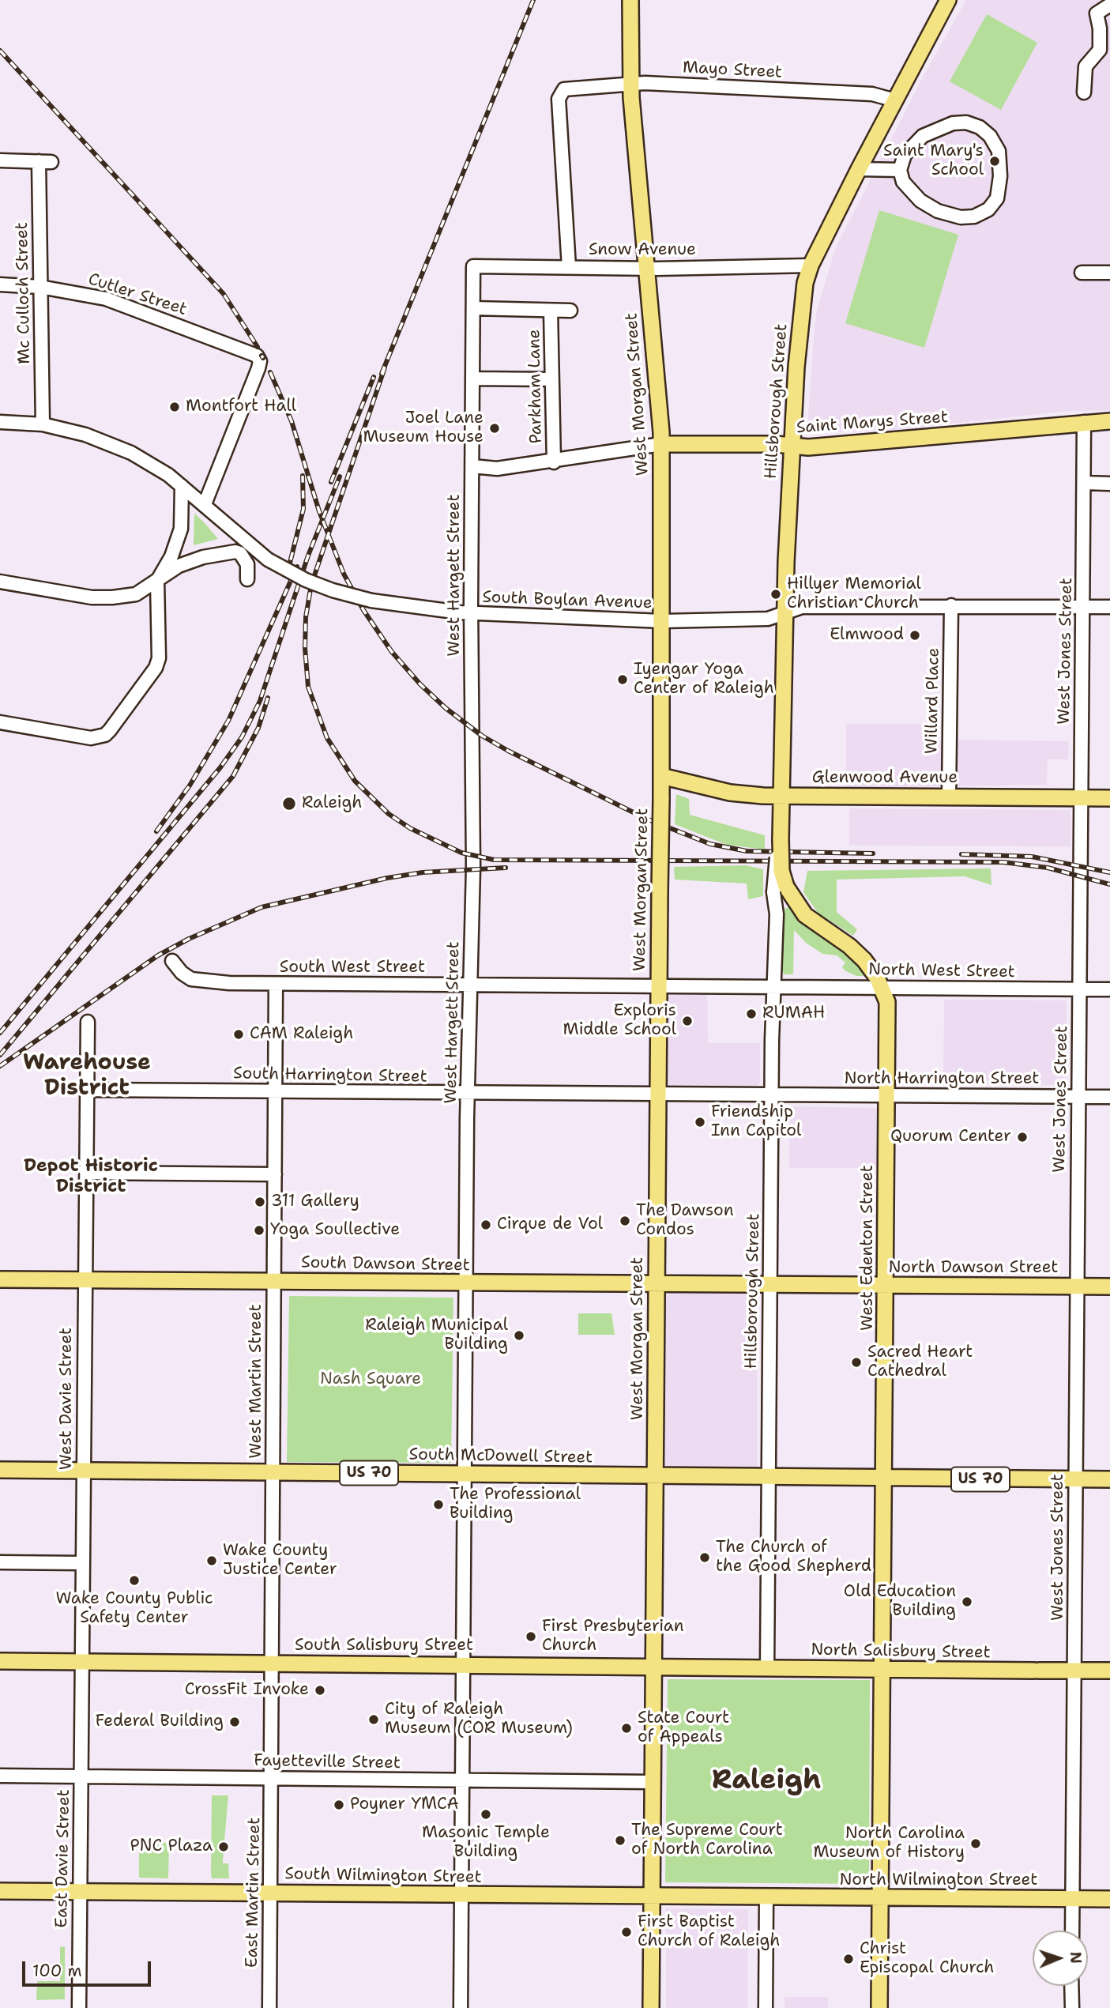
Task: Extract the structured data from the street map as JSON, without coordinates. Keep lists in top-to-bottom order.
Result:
{
  "streets": {
    "main road": [
      "West Morgan Street",
      "Hillsborough Street",
      "Saint Marys Street",
      "Glenwood Avenue",
      "West Edenton Street",
      "South Dawson Street",
      "North Dawson Street",
      "South McDowell Street",
      "US 70",
      "South Salisbury Street",
      "North Salisbury Street",
      "South Wilmington Street",
      "North Wilmington Street"
    ],
    "street": [
      "Mayo Street",
      "Snow Avenue",
      "Mc Culloch Street",
      "Cutler Street",
      "Parkham Lane",
      "West Hargett Street",
      "South Boylan Avenue",
      "West Jones Street",
      "Willard Place",
      "South West Street",
      "North West Street",
      "South Harrington Street",
      "North Harrington Street",
      "West Martin Street",
      "West Davie Street",
      "Fayetteville Street",
      "East Davie Street",
      "East Martin Street"
    ]
  },
  "crossings": [
    ["Mayo Street", "Snow Avenue"],
    ["Mayo Street", "West Morgan Street"],
    ["Mayo Street", "Hillsborough Street"],
    ["Snow Avenue", "West Morgan Street"],
    ["Snow Avenue", "Hillsborough Street"],
    ["Snow Avenue", "West Hargett Street"],
    ["Mc Culloch Street", "Cutler Street"],
    ["Mc Culloch Street", "South Boylan Avenue"],
    ["Cutler Street", "South Boylan Avenue"],
    ["Parkham Lane", "Saint Marys Street"],
    ["West Morgan Street", "Saint Marys Street"],
    ["West Morgan Street", "South Boylan Avenue"],
    ["West Morgan Street", "Glenwood Avenue"],
    ["West Morgan Street", "South West Street"],
    ["West Morgan Street", "South Harrington Street"],
    ["West Morgan Street", "South Dawson Street"],
    ["West Morgan Street", "South McDowell Street"],
    ["West Morgan Street", "South Salisbury Street"],
    ["West Morgan Street", "Fayetteville Street"],
    ["West Morgan Street", "South Wilmington Street"],
    ["Hillsborough Street", "Saint Marys Street"],
    ["Hillsborough Street", "South Boylan Avenue"],
    ["Hillsborough Street", "Glenwood Avenue"],
    ["Hillsborough Street", "South West Street"],
    ["Hillsborough Street", "North West Street"],
    ["Hillsborough Street", "South Harrington Street"],
    ["Hillsborough Street", "North Harrington Street"],
    ["Hillsborough Street", "West Edenton Street"],
    ["Hillsborough Street", "South Dawson Street"],
    ["Hillsborough Street", "North Dawson Street"],
    ["Hillsborough Street", "South McDowell Street"],
    ["Hillsborough Street", "US 70"],
    ["Hillsborough Street", "South Salisbury Street"],
    ["Hillsborough Street", "North Salisbury Street"],
    ["Saint Marys Street", "West Hargett Street"],
    ["Saint Marys Street", "West Jones Street"],
    ["West Hargett Street", "South Boylan Avenue"],
    ["West Hargett Street", "South West Street"],
    ["West Hargett Street", "South Harrington Street"],
    ["West Hargett Street", "South Dawson Street"],
    ["West Hargett Street", "South McDowell Street"],
    ["West Hargett Street", "South Salisbury Street"],
    ["West Hargett Street", "Fayetteville Street"],
    ["West Hargett Street", "South Wilmington Street"],
    ["South Boylan Avenue", "West Jones Street"],
    ["South Boylan Avenue", "Willard Place"],
    ["West Jones Street", "Glenwood Avenue"],
    ["West Jones Street", "North West Street"],
    ["West Jones Street", "North Harrington Street"],
    ["West Jones Street", "North Dawson Street"],
    ["West Jones Street", "US 70"],
    ["West Jones Street", "North Salisbury Street"],
    ["West Jones Street", "North Wilmington Street"],
    ["Willard Place", "Glenwood Avenue"],
    ["South West Street", "North West Street"],
    ["South West Street", "West Martin Street"],
    ["North West Street", "West Edenton Street"],
    ["South Harrington Street", "North Harrington Street"],
    ["South Harrington Street", "West Martin Street"],
    ["South Harrington Street", "West Davie Street"],
    ["North Harrington Street", "West Edenton Street"],
    ["West Edenton Street", "North Dawson Street"],
    ["West Edenton Street", "US 70"],
    ["West Edenton Street", "North Salisbury Street"],
    ["West Edenton Street", "North Wilmington Street"],
    ["South Dawson Street", "North Dawson Street"],
    ["South Dawson Street", "West Martin Street"],
    ["South Dawson Street", "West Davie Street"],
    ["West Martin Street", "South McDowell Street"],
    ["West Martin Street", "South Salisbury Street"],
    ["West Martin Street", "Fayetteville Street"],
    ["West Martin Street", "East Martin Street"],
    ["West Davie Street", "South McDowell Street"],
    ["West Davie Street", "South Salisbury Street"],
    ["West Davie Street", "Fayetteville Street"],
    ["West Davie Street", "East Davie Street"],
    ["South McDowell Street", "US 70"],
    ["South Salisbury Street", "North Salisbury Street"],
    ["Fayetteville Street", "East Davie Street"],
    ["Fayetteville Street", "East Martin Street"],
    ["East Davie Street", "South Wilmington Street"],
    ["South Wilmington Street", "North Wilmington Street"],
    ["South Wilmington Street", "East Martin Street"]
  ],
  "districts": ["Warehouse District", "Depot Historic District", "Raleigh"],
  "parks": ["Nash Square"],
  "places": [
    "Saint Mary's School",
    "Montfort Hall",
    "Joel Lane Museum House",
    "Hillyer Memorial Christian Church",
    "Elmwood",
    "Iyengar Yoga Center of Raleigh",
    "Raleigh",
    "RUMAH",
    "Exploris Middle School",
    "CAM Raleigh",
    "Friendship Inn Capitol",
    "Quorum Center",
    "311 Gallery",
    "The Dawson Condos",
    "Cirque de Vol",
    "Yoga Soullective",
    "Raleigh Municipal Building",
    "Sacred Heart Cathedral",
    "The Professional Building",
    "The Church of the Good Shepherd",
    "Wake County Justice Center",
    "Wake County Public Safety Center",
    "Old Education Building",
    "First Presbyterian Church",
    "CrossFit Invoke",
    "City of Raleigh Museum (COR Museum)",
    "Federal Building",
    "State Court of Appeals",
    "Poyner YMCA",
    "Masonic Temple Building",
    "The Supreme Court of North Carolina",
    "North Carolina Museum of History",
    "PNC Plaza",
    "First Baptist Church of Raleigh",
    "Christ Episcopal Church"
  ],
  "scale_bar": "100 m",
  "north": "right"
}
